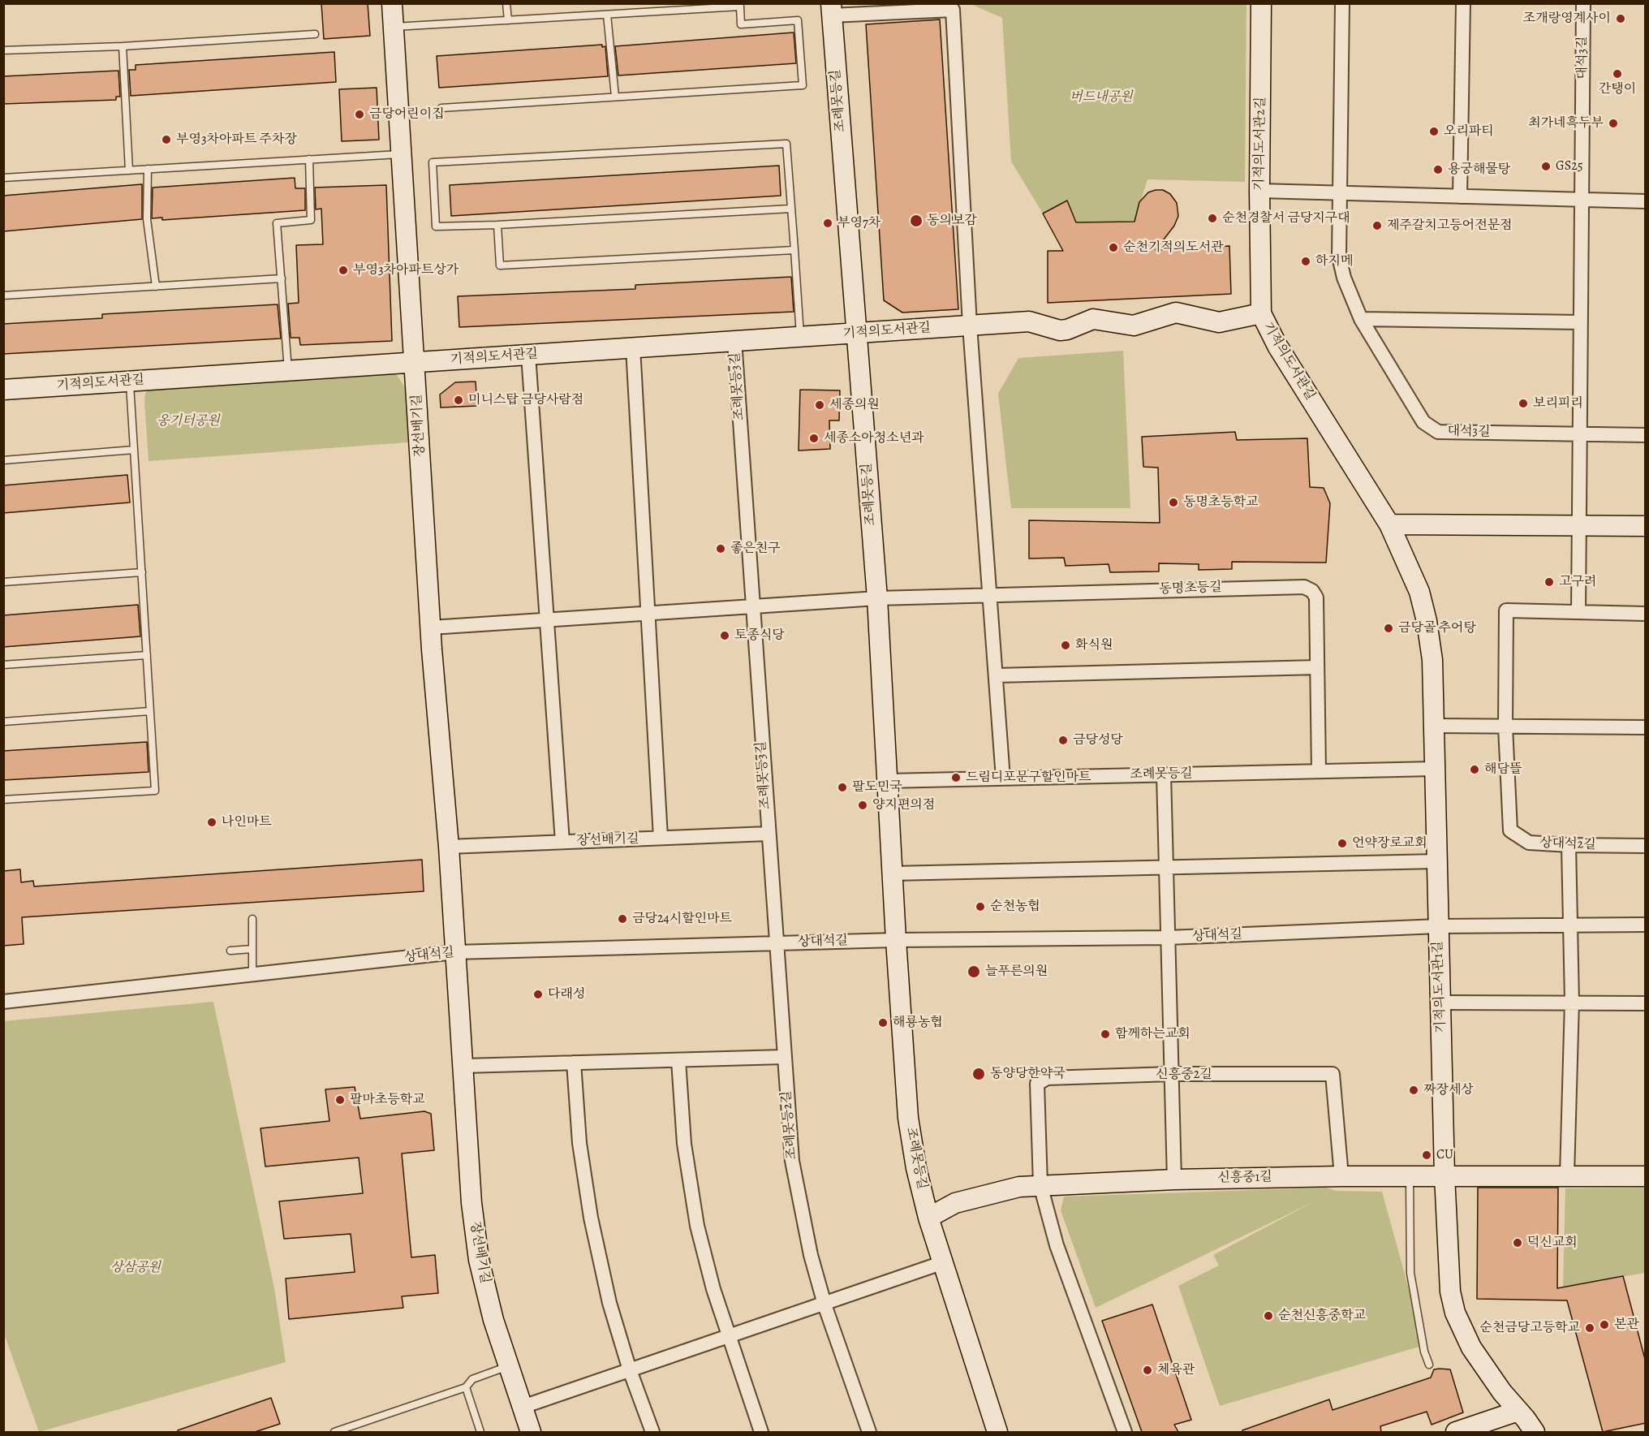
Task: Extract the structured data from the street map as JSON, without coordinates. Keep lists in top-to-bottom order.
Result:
{
  "streets": {
    "street": [
      "대석3길",
      "조례못등길",
      "기적의도서관2길",
      "기적의도서관길",
      "조례못등3길",
      "장선배기길",
      "동명초등길",
      "상대석2길",
      "상대석길",
      "기적의도서관1길",
      "신흥중2길",
      "조례못등2길",
      "신흥중1길"
    ]
  },
  "crossings": [
    ["조례못등길", "기적의도서관길"],
    ["조례못등길", "동명초등길"],
    ["조례못등길", "상대석길"],
    ["조례못등길", "기적의도서관1길"],
    ["조례못등길", "신흥중1길"],
    ["기적의도서관2길", "기적의도서관길"],
    ["기적의도서관길", "조례못등3길"],
    ["기적의도서관길", "장선배기길"],
    ["기적의도서관길", "기적의도서관1길"],
    ["조례못등3길", "장선배기길"],
    ["조례못등3길", "상대석길"],
    ["조례못등3길", "조례못등2길"],
    ["장선배기길", "상대석길"],
    ["상대석길", "기적의도서관1길"],
    ["상대석길", "조례못등2길"],
    ["기적의도서관1길", "신흥중1길"],
    ["신흥중2길", "신흥중1길"]
  ],
  "parks": ["버드내공원", "옹기터공원", "상삼공원"],
  "places": [
    "조개랑영계사이",
    "간탱이",
    "금당어린이집",
    "최가네흑두부",
    "오리파티",
    "부영3차아파트 주차장",
    "GS25",
    "용궁해물탕",
    "순천경찰서 금당지구대",
    "동의보감",
    "부영7차",
    "제주갈치고등어전문점",
    "순천기적의도서관",
    "하지메",
    "부영3차아파트상가",
    "미니스탑 금당사람점",
    "보리피리",
    "세종의원",
    "세종소아청소년과",
    "동명초등학교",
    "좋은친구",
    "고구려",
    "금당골 추어탕",
    "토종식당",
    "화식원",
    "금당성당",
    "해담뜰",
    "드림디포문구할인마트",
    "팔도민국",
    "양지편의점",
    "나인마트",
    "언약장로교회",
    "순천농협",
    "금당24시할인마트",
    "늘푸른의원",
    "다래성",
    "해룡농협",
    "함께하는교회",
    "동양당한약국",
    "짜장세상",
    "팔마초등학교",
    "CU",
    "덕신교회",
    "순천신흥중학교",
    "본관",
    "순천금당고등학교",
    "체육관"
  ]
}
